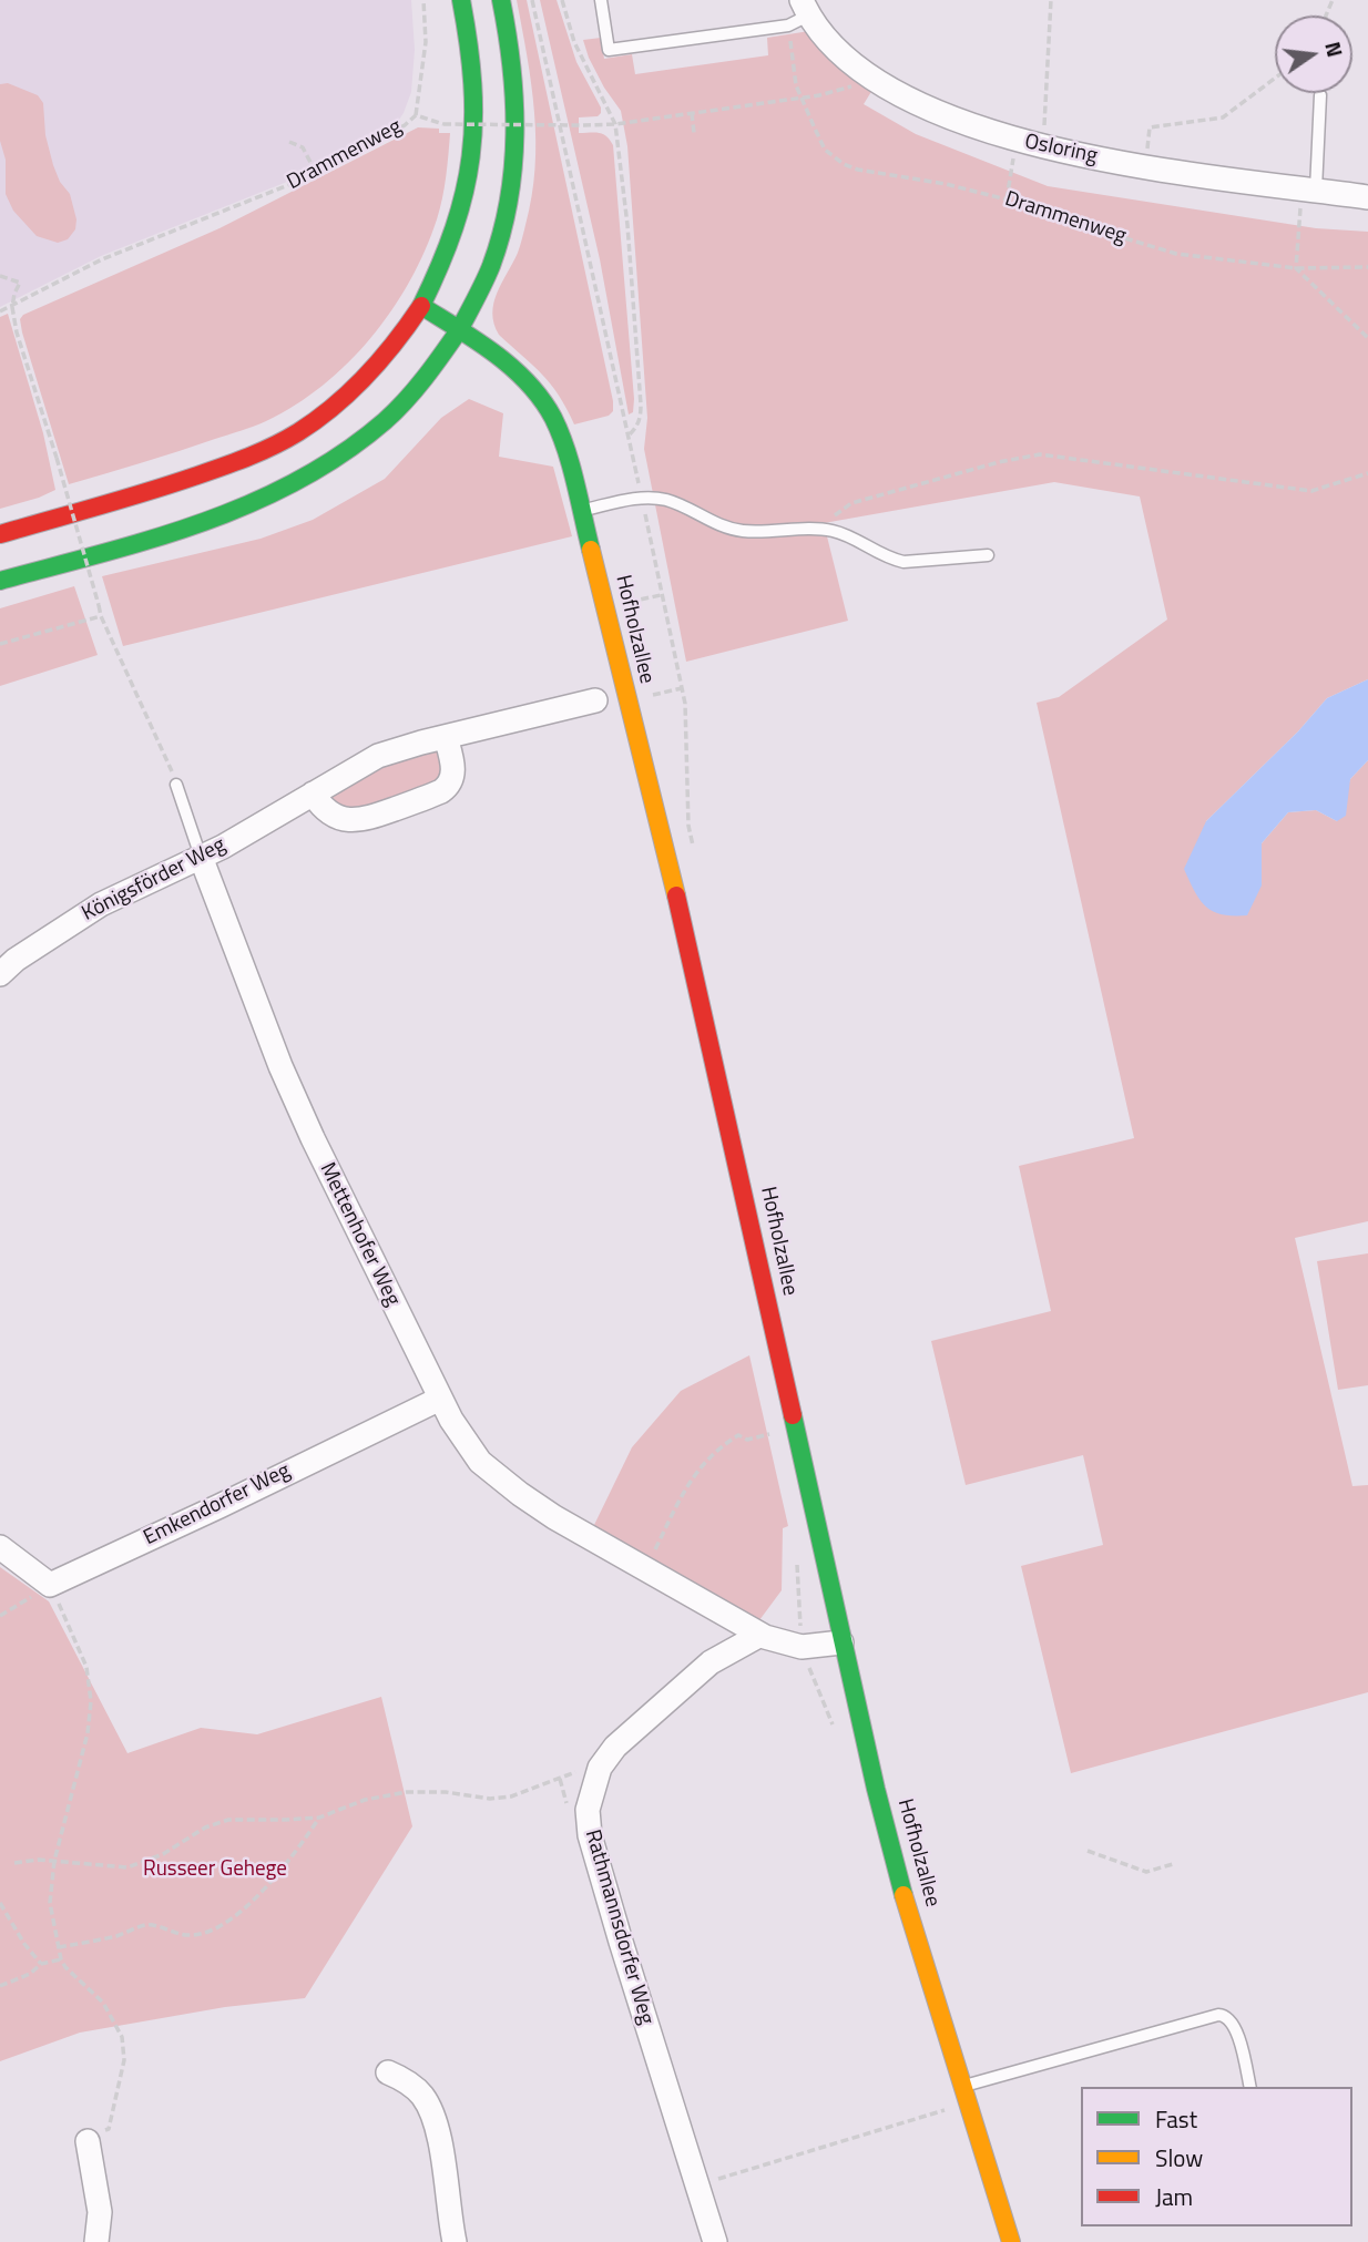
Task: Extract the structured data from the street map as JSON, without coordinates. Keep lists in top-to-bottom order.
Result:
{
  "streets": {
    "main road": ["Hofholzallee"],
    "street": [
      "Osloring",
      "Königsförder Weg",
      "Mettenhofer Weg",
      "Emkendorfer Weg",
      "Rathmannsdorfer Weg"
    ],
    "path": ["Drammenweg"]
  },
  "crossings": [
    ["Osloring", "Drammenweg"],
    ["Hofholzallee", "Mettenhofer Weg"],
    ["Königsförder Weg", "Mettenhofer Weg"],
    ["Mettenhofer Weg", "Emkendorfer Weg"],
    ["Mettenhofer Weg", "Rathmannsdorfer Weg"]
  ],
  "parks": ["Russeer Gehege"],
  "legend": ["Fast", "Slow", "Jam"],
  "north": "right"
}
